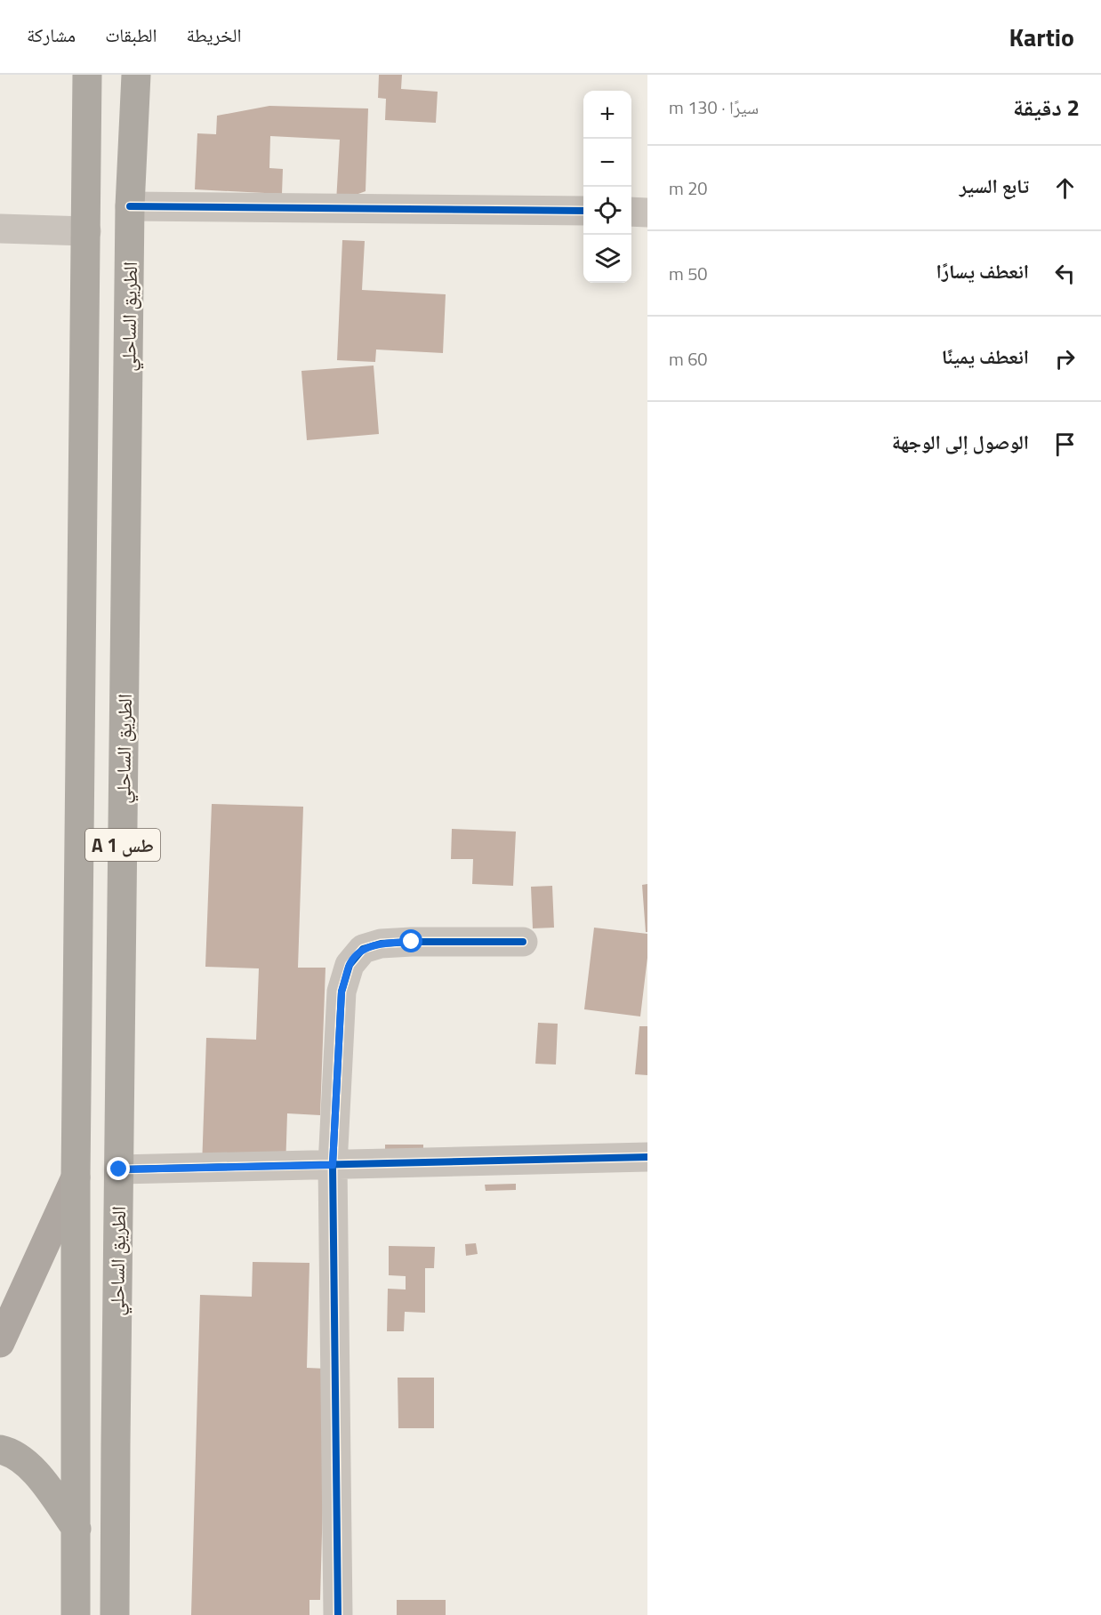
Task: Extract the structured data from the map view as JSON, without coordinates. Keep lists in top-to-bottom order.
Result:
{
  "streets": {
    "highway": ["الطريق الساحلي", "A 1 طس"]
  },
  "page": {
    "header": "Kartio",
    "nav": ["الخريطة", "الطبقات", "مشاركة"],
    "heading": ["2 دقيقة", "سيرًا · 130 m"],
    "map_buttons": ["+", "−"],
    "list": [
      ["تابع السير", "20 m"],
      ["انعطف يسارًا", "50 m"],
      ["انعطف يمينًا", "60 m"],
      "الوصول إلى الوجهة"
    ]
  }
}
